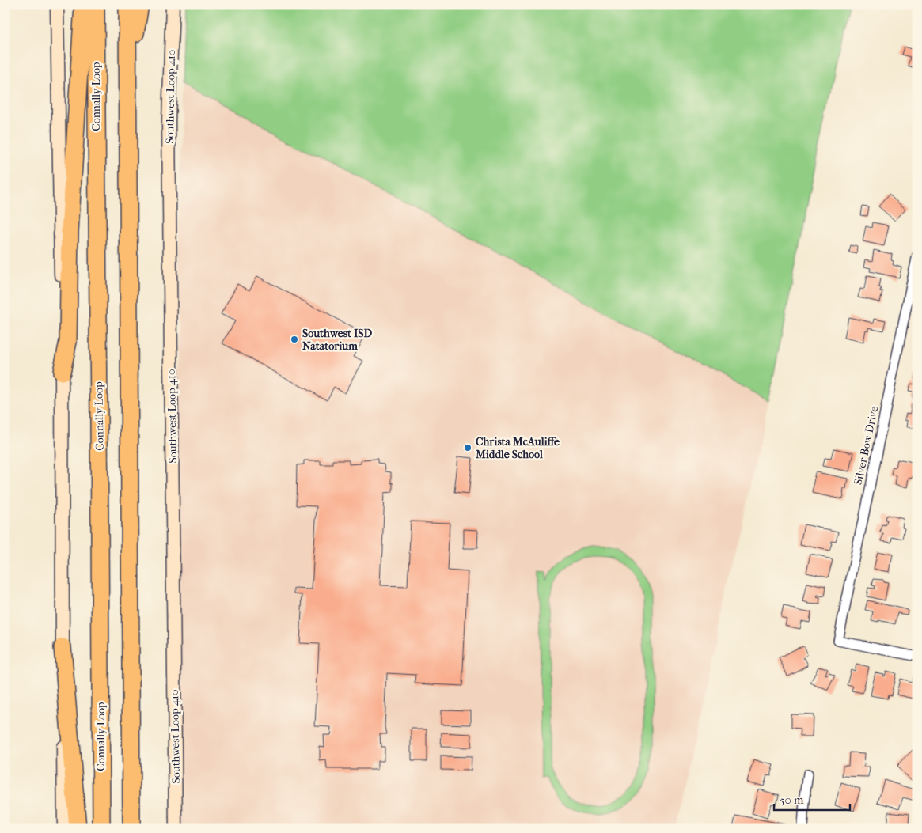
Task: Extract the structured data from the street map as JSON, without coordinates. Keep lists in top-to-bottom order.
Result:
{
  "streets": {
    "highway": ["Connally Loop"],
    "main road": ["Southwest Loop 410"],
    "street": ["Silver Bow Drive"]
  },
  "places": ["Southwest ISD Natatorium", "Christa McAuliffe Middle School"],
  "scale_bar": "50 m"
}
